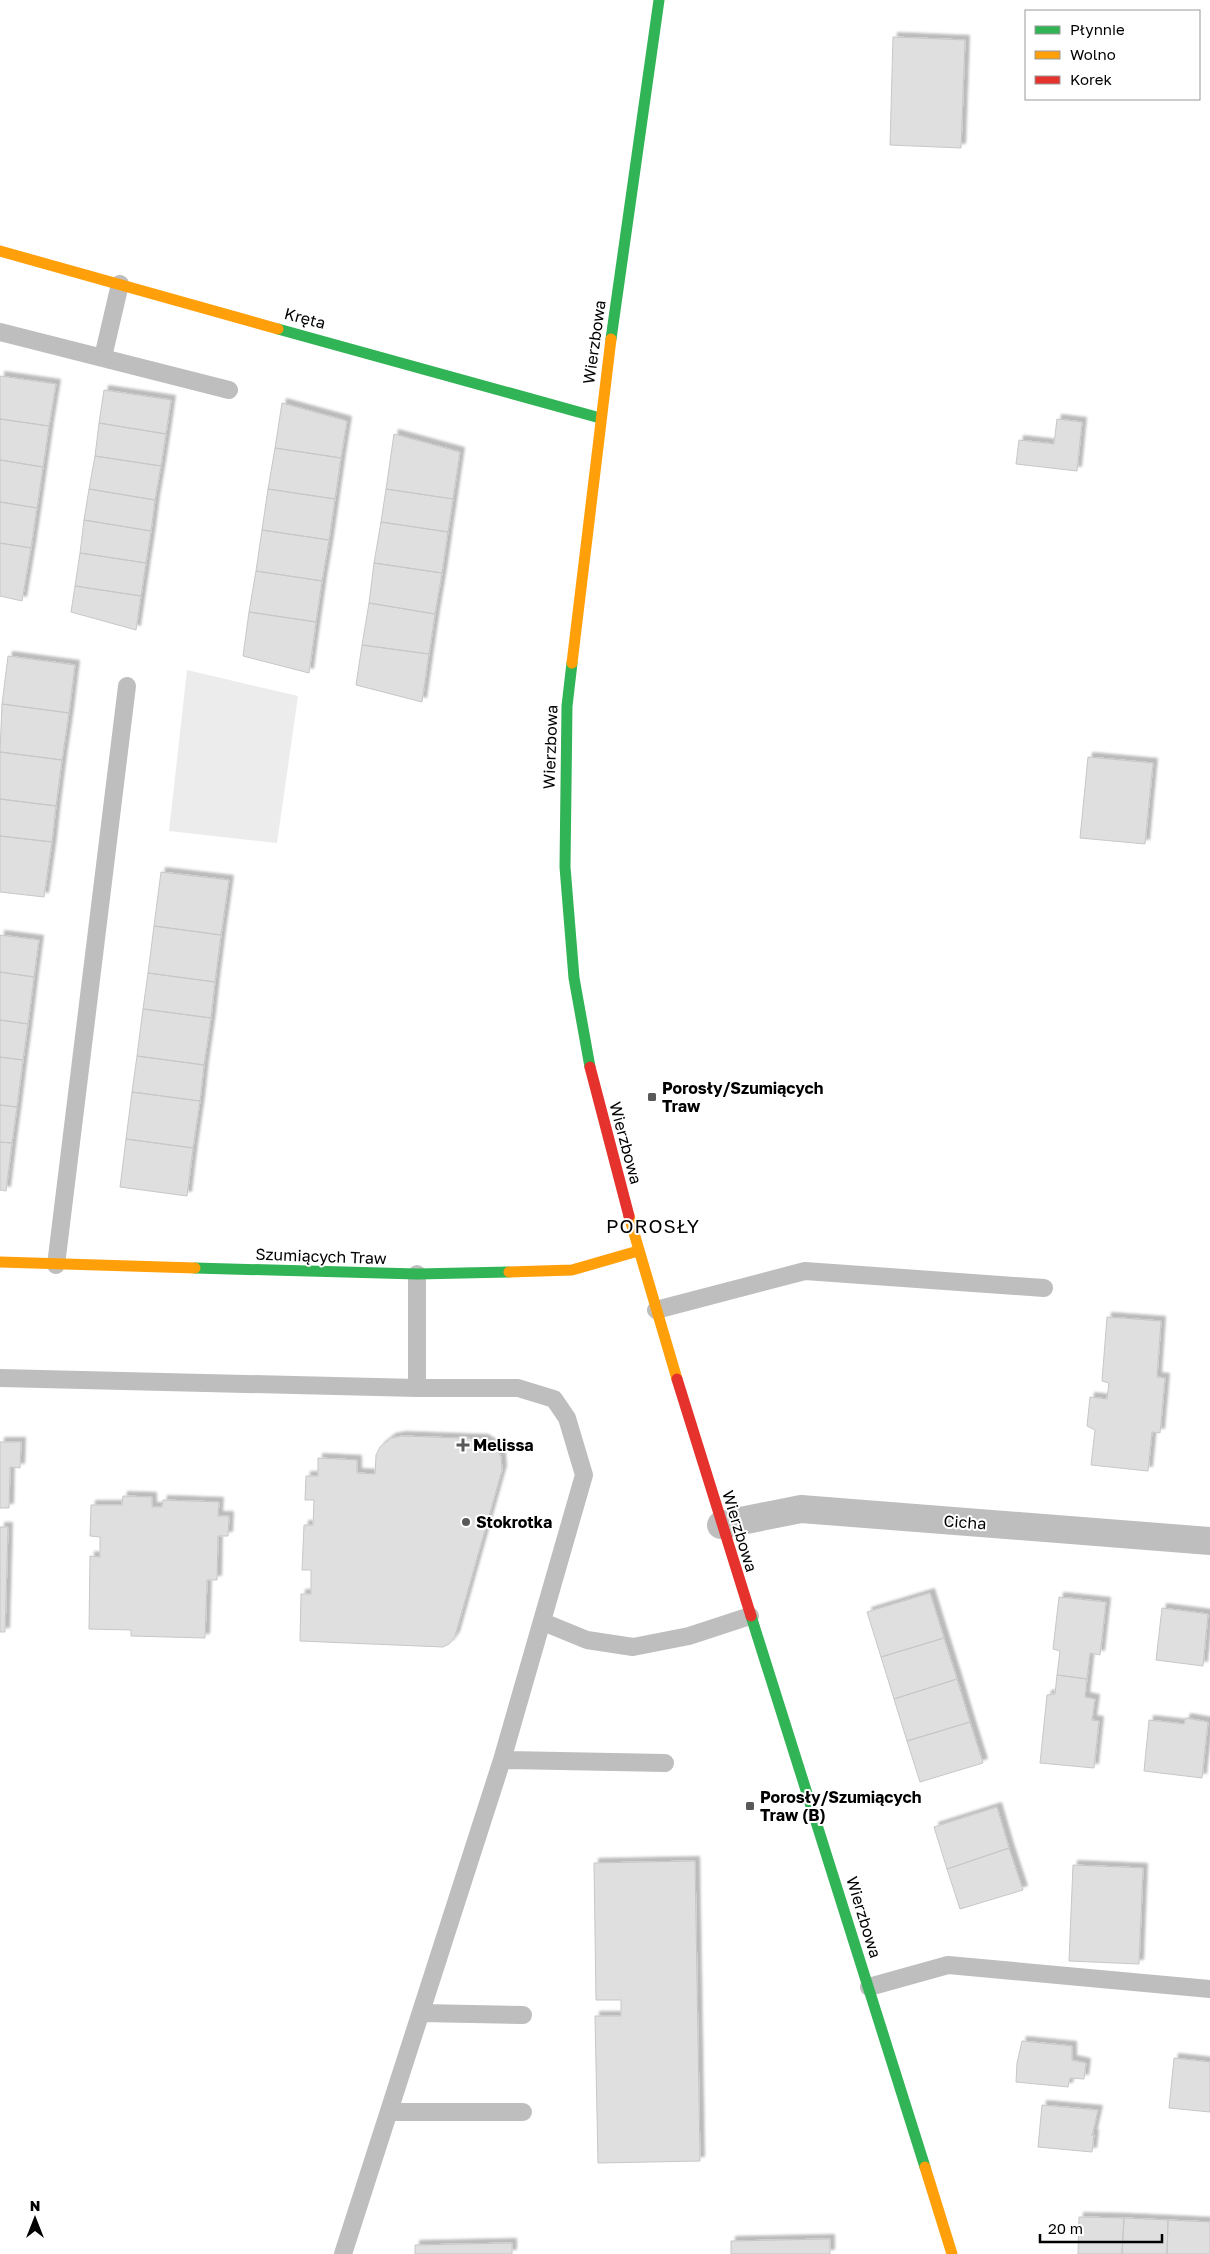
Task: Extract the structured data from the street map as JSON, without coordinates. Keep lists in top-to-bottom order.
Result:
{
  "streets": {
    "street": [
      "Kręta",
      "Wierzbowa",
      "Szumiących Traw",
      "Cicha"
    ]
  },
  "crossings": [
    ["Kręta", "Wierzbowa"],
    ["Wierzbowa", "Szumiących Traw"],
    ["Wierzbowa", "Cicha"]
  ],
  "districts": ["POROSŁY"],
  "places": {
    "transit": ["Porosły/Szumiących Traw", "Porosły/Szumiących Traw (B)"],
    "health": ["Melissa"],
    "other": ["Stokrotka"]
  },
  "legend": ["Płynnie", "Wolno", "Korek"],
  "scale_bar": "20 m",
  "north": "top"
}
